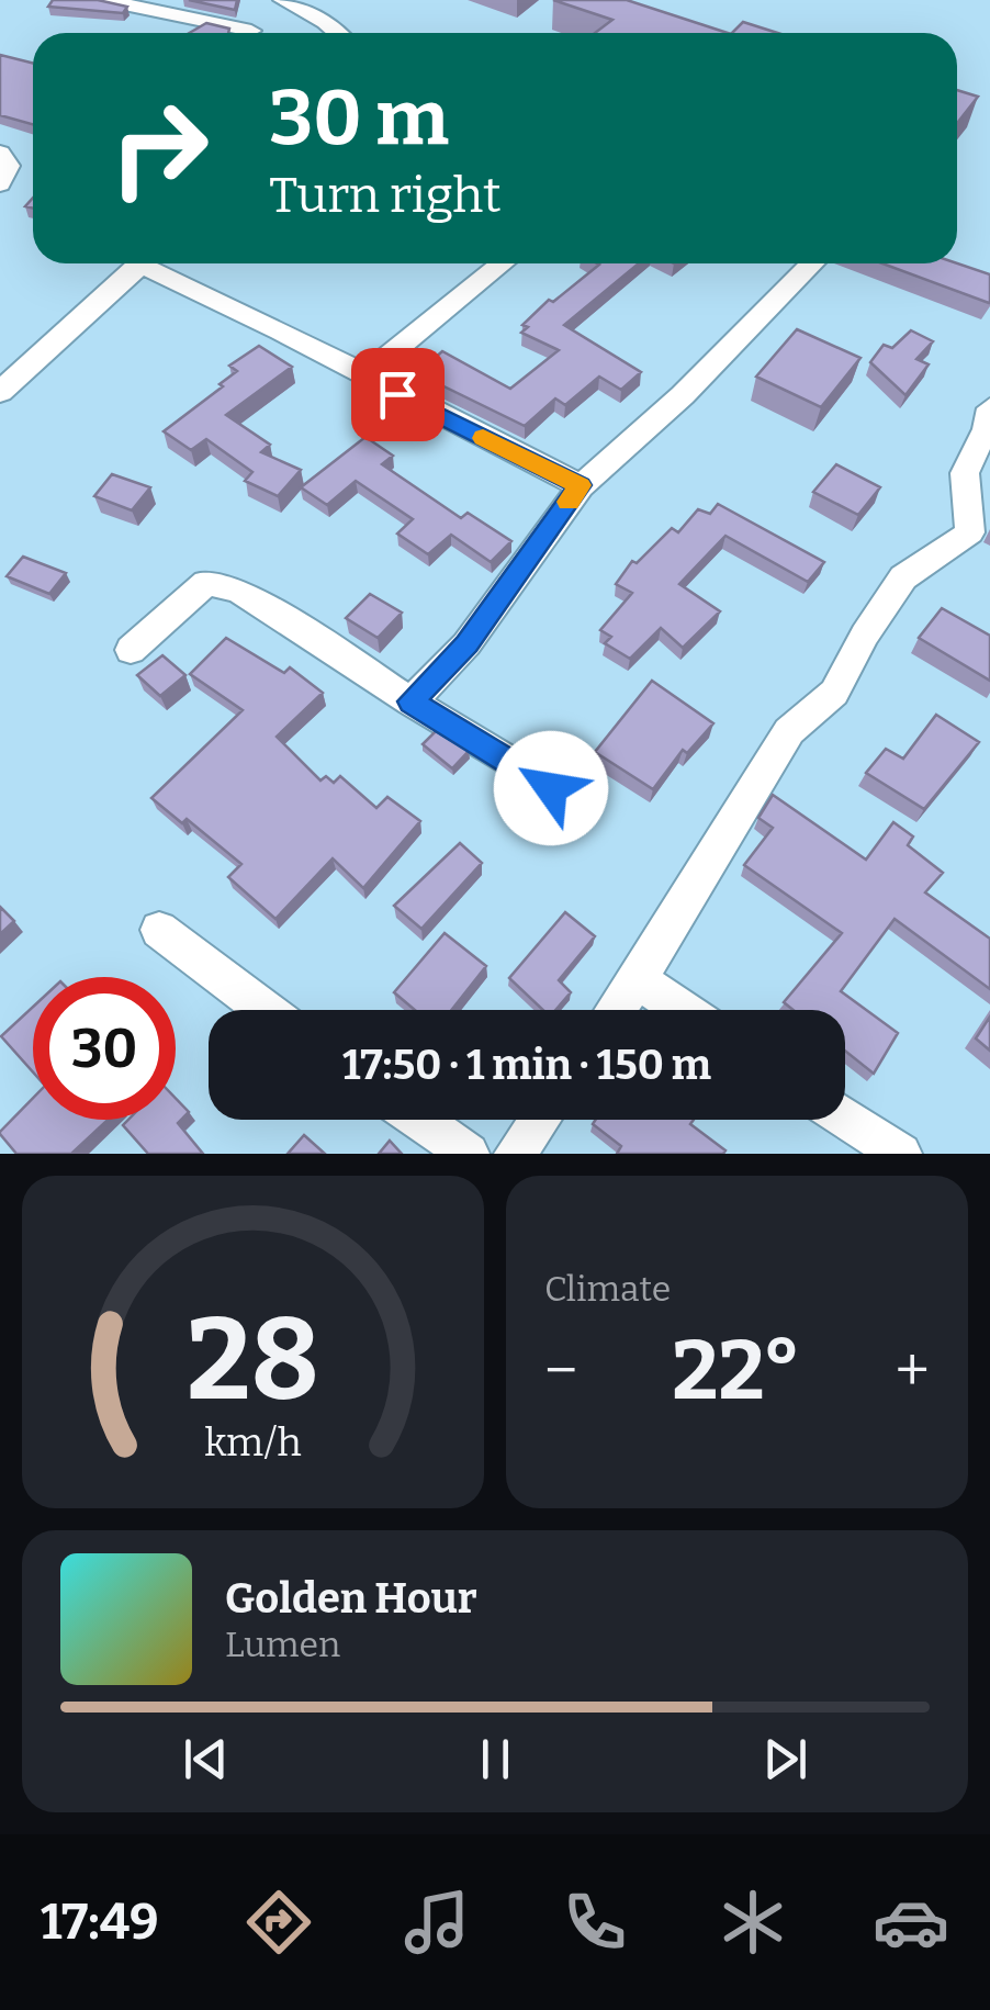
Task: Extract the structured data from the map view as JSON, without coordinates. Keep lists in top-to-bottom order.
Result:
{
  "page": {
    "turn": ["30 m", "Turn right"],
    "limit": "30",
    "trip": "17:50 · 1 min · 150 m",
    "tile": "Climate",
    "heat": ["−", "22°", "+"],
    "song": ["Golden Hour", "Lumen"],
    "tabs": "17:49",
    "gauge": ["28", "km/h"]
  }
}
